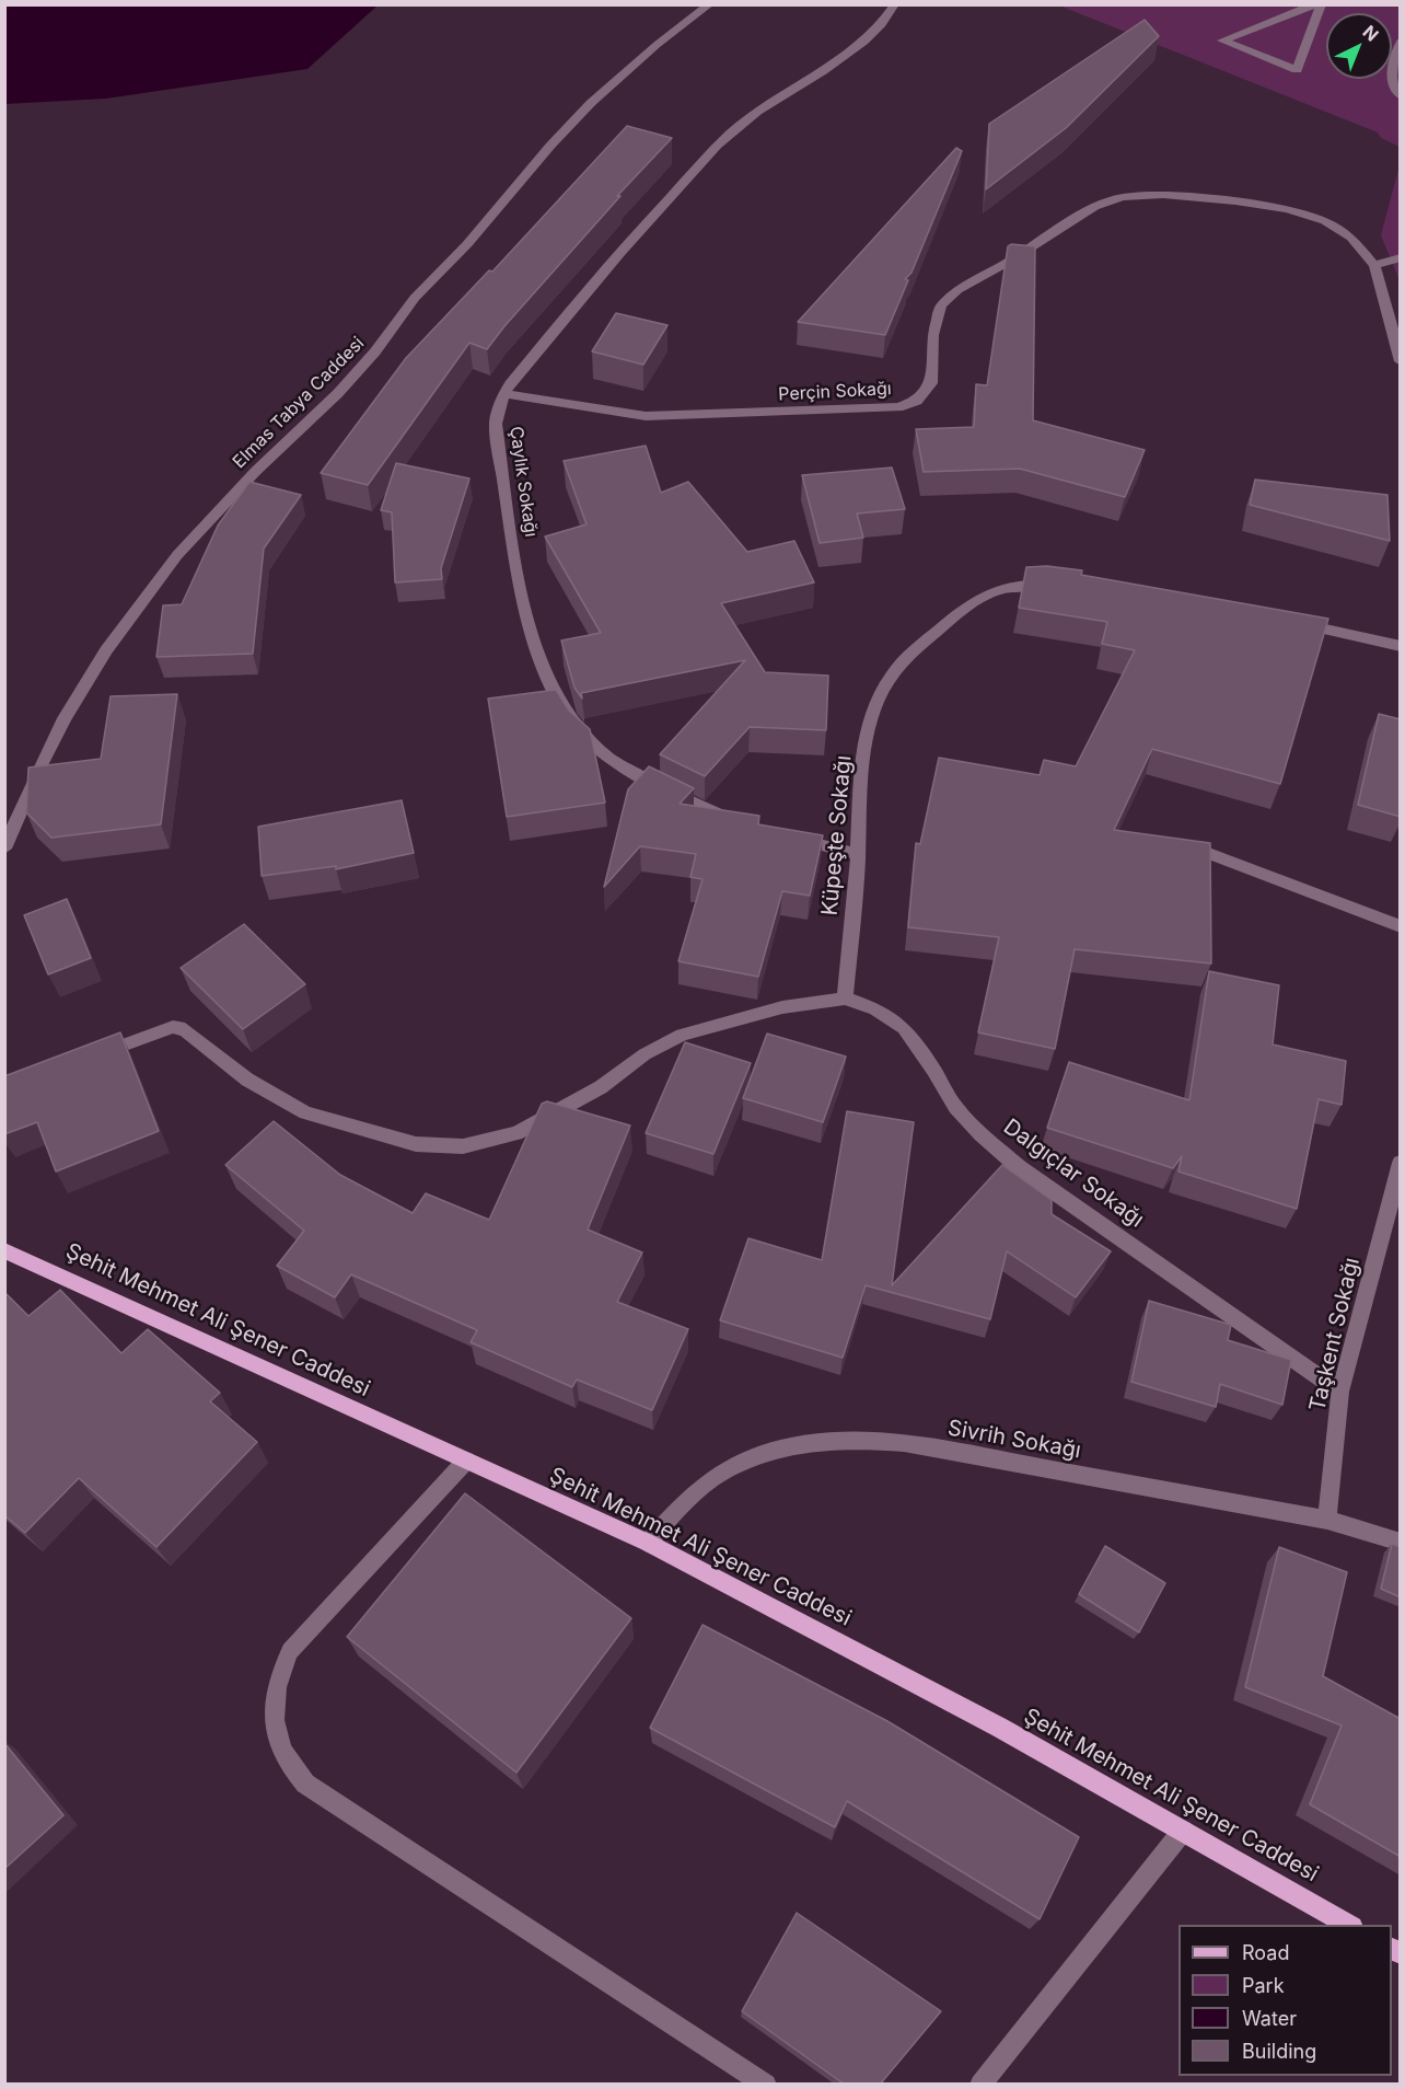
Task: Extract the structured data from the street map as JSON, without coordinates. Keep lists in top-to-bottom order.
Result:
{
  "streets": {
    "main road": ["Şehit Mehmet Ali Şener Caddesi"],
    "street": [
      "Perçin Sokağı",
      "Elmas Tabya Caddesi",
      "Çaylık Sokağı",
      "Küpeşte Sokağı",
      "Dalgıçlar Sokağı",
      "Taşkent Sokağı",
      "Sivrih Sokağı"
    ]
  },
  "crossings": [
    ["Perçin Sokağı", "Çaylık Sokağı"],
    ["Küpeşte Sokağı", "Dalgıçlar Sokağı"],
    ["Dalgıçlar Sokağı", "Taşkent Sokağı"],
    ["Şehit Mehmet Ali Şener Caddesi", "Sivrih Sokağı"],
    ["Taşkent Sokağı", "Sivrih Sokağı"]
  ],
  "legend": [
    "Road",
    "Park",
    "Water",
    "Building"
  ],
  "north": "top right"
}
